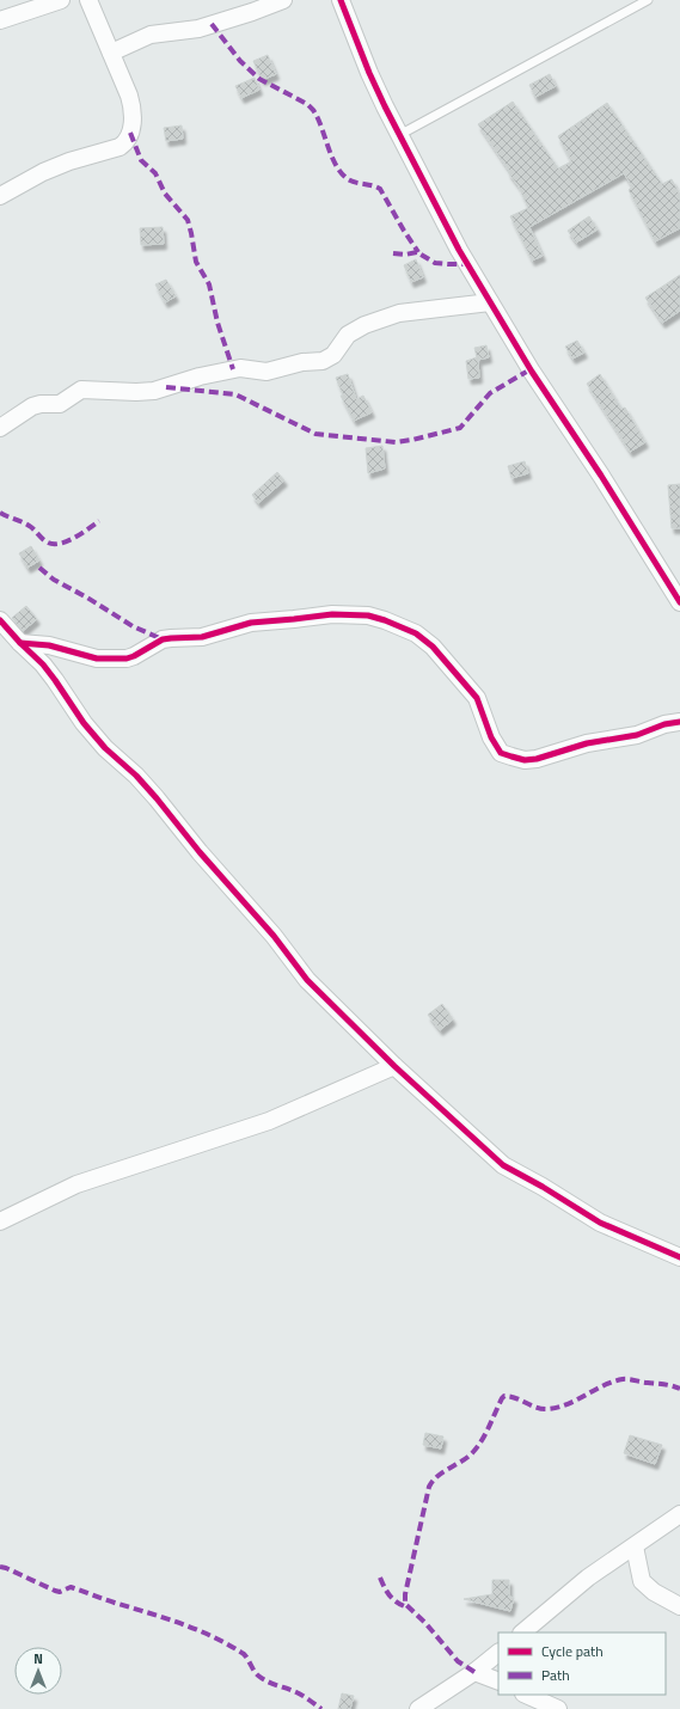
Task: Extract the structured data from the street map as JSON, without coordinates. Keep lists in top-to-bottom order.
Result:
{
  "legend": ["Cycle path", "Path"],
  "north": "top"
}
